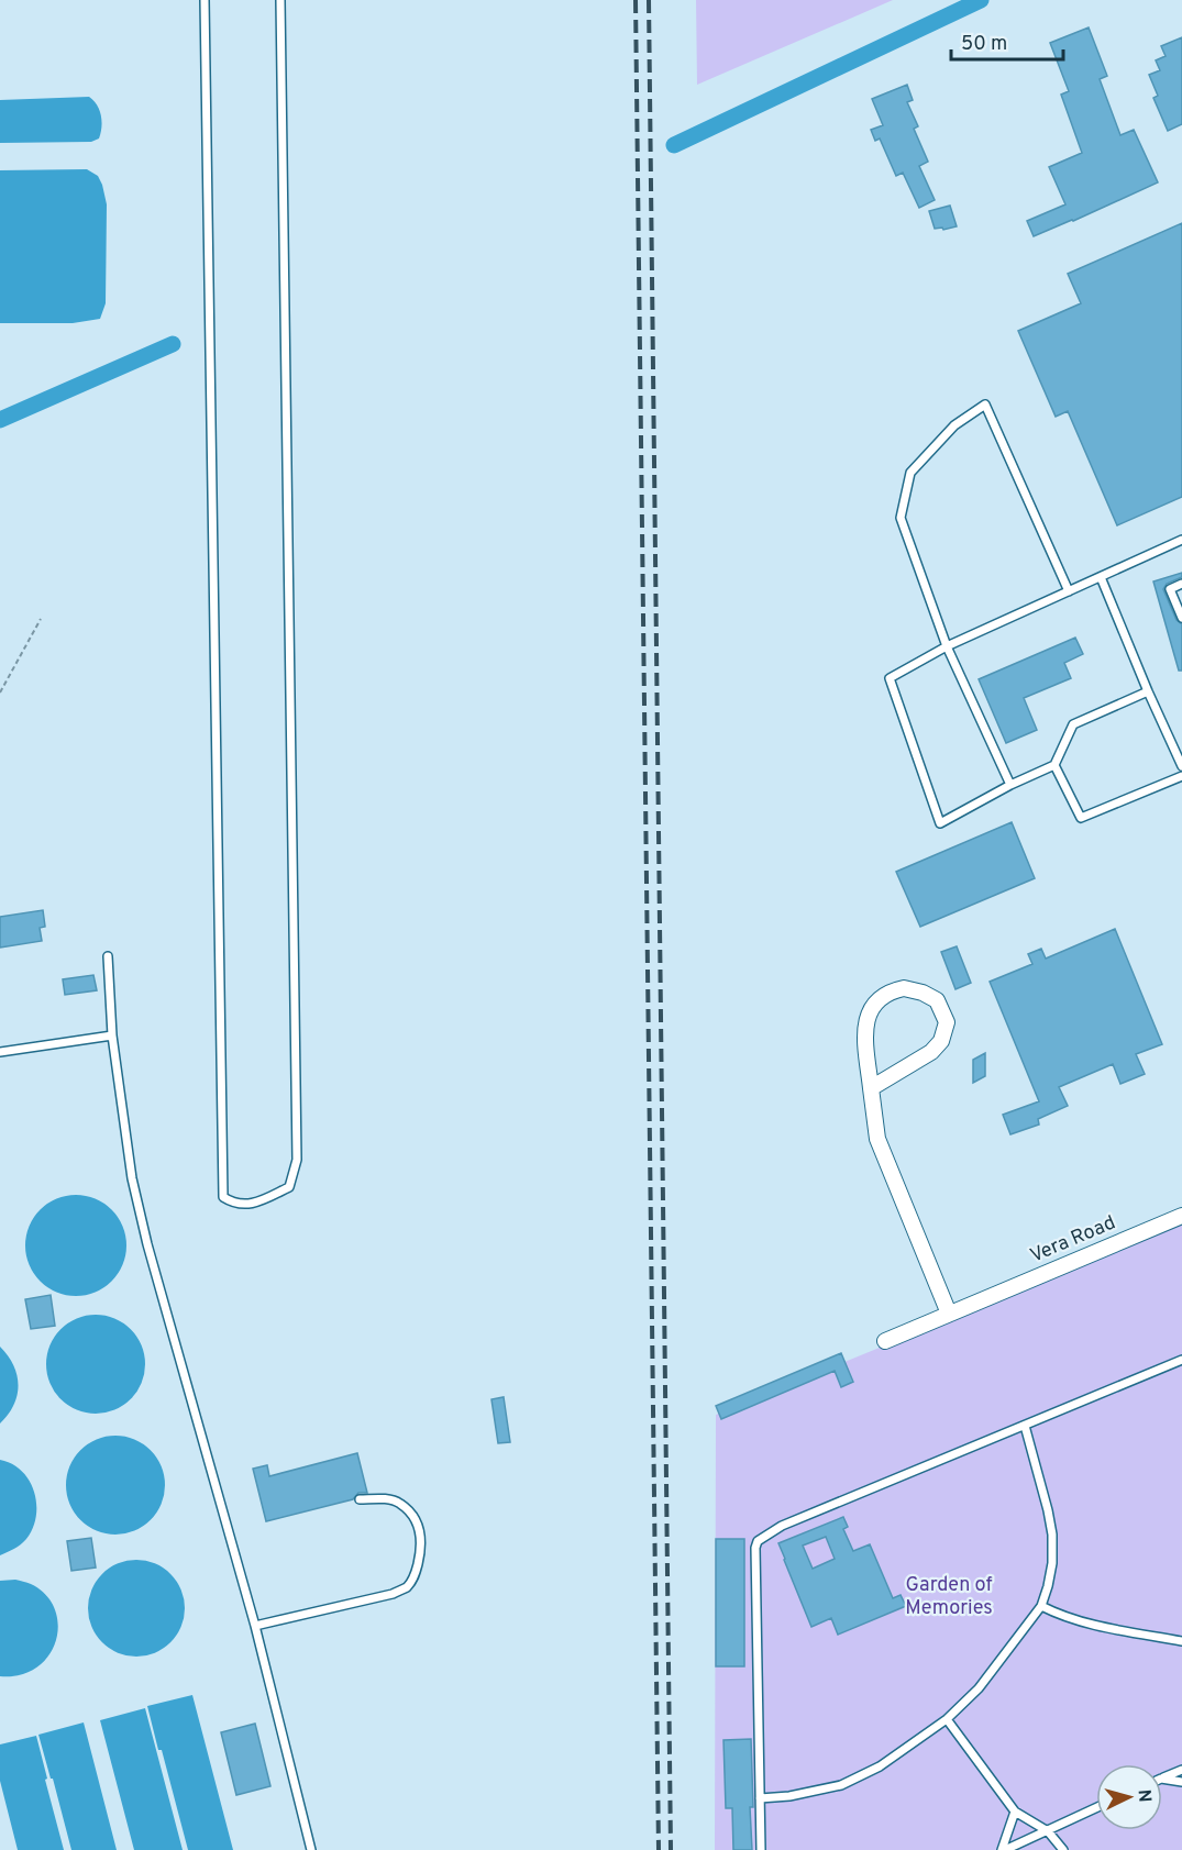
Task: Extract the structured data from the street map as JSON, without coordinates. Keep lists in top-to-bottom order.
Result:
{
  "streets": {
    "street": ["Vera Road"]
  },
  "parks": ["Garden of Memories"],
  "scale_bar": "50 m",
  "north": "right"
}
